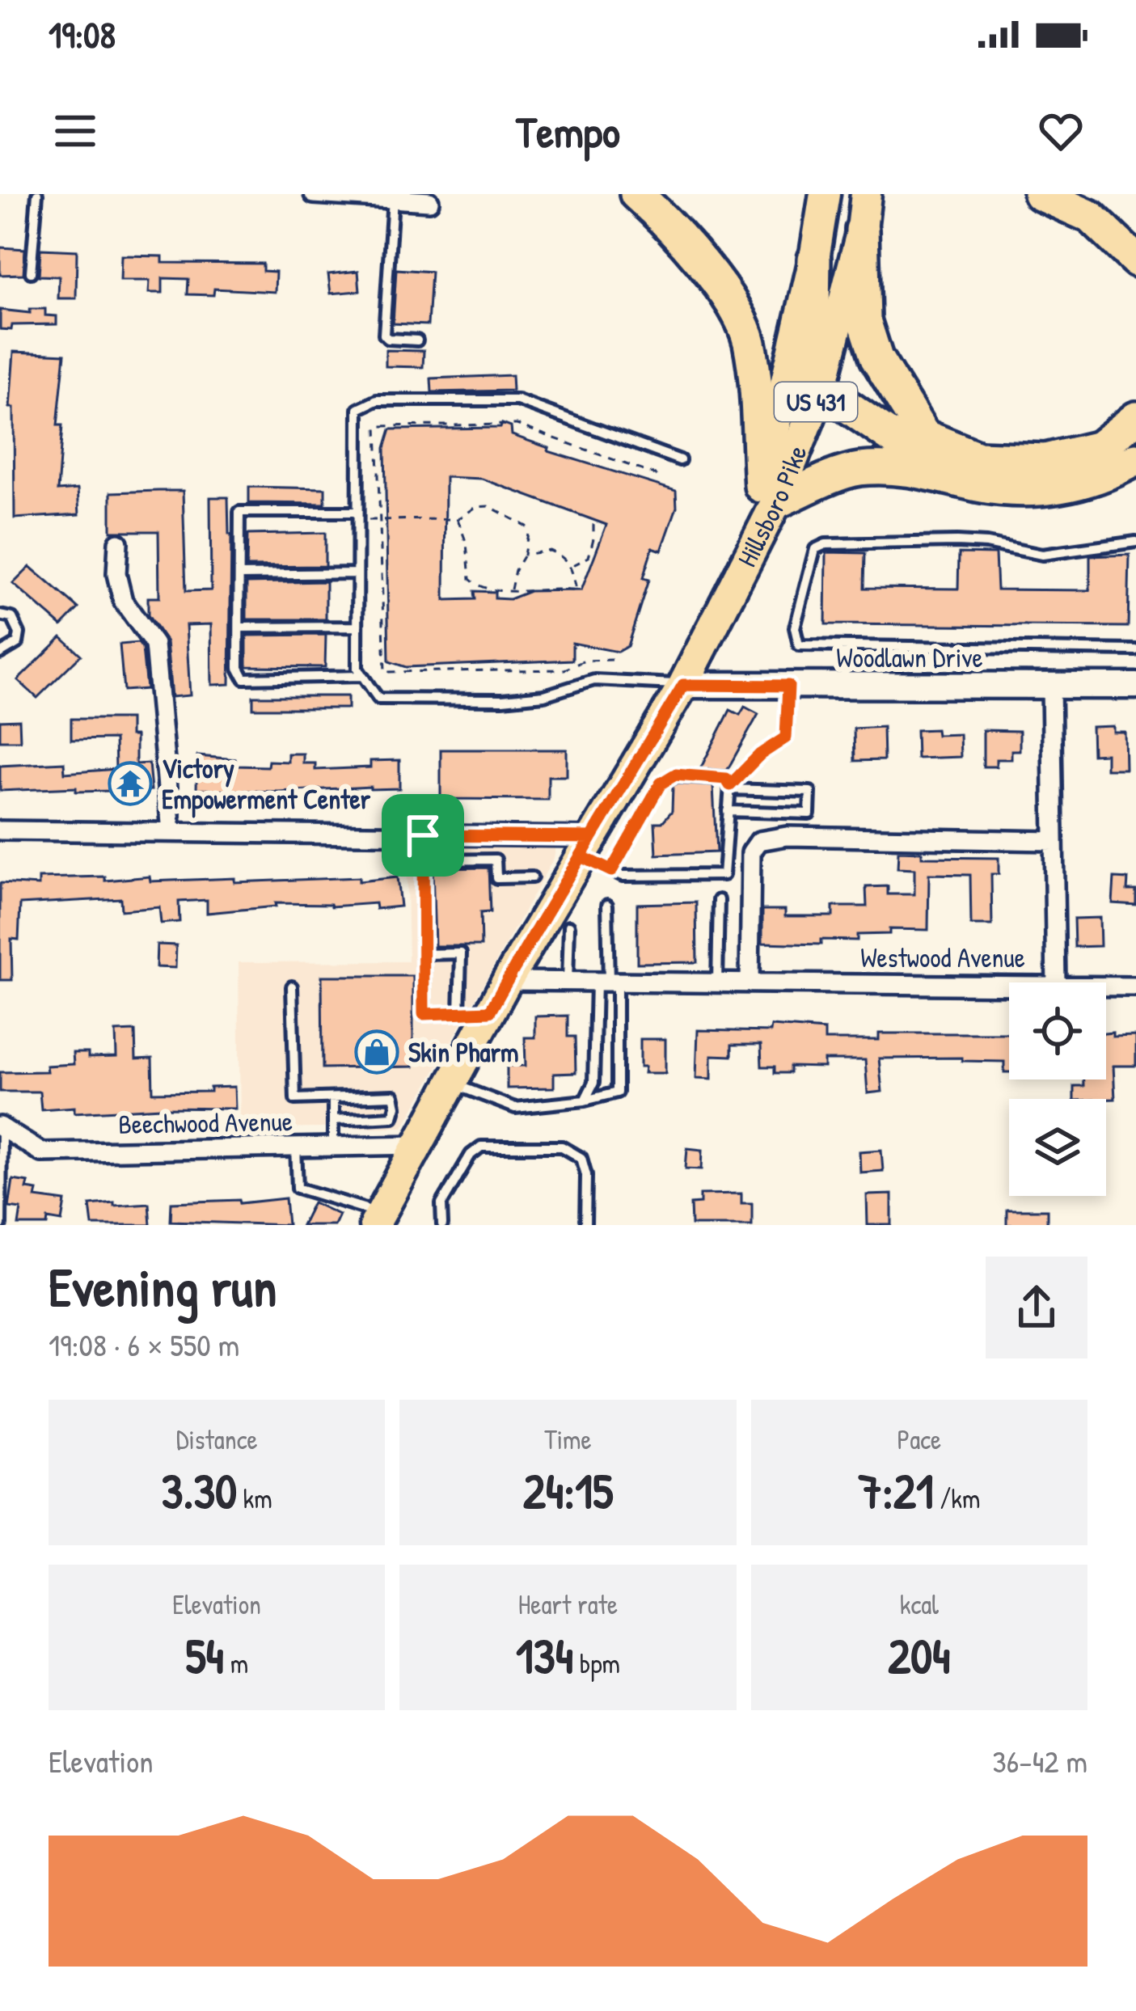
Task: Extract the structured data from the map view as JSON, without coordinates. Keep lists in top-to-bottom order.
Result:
{
  "streets": {
    "main road": ["US 431", "Hillsboro Pike", "Woodlawn Drive"],
    "street": ["Westwood Avenue", "Beechwood Avenue"]
  },
  "crossings": [
    ["US 431", "Hillsboro Pike"],
    ["US 431", "Woodlawn Drive"],
    ["US 431", "Westwood Avenue"],
    ["US 431", "Beechwood Avenue"],
    ["Hillsboro Pike", "Woodlawn Drive"]
  ],
  "places": {
    "temple": ["Victory Empowerment Center"],
    "shop": ["Skin Pharm"]
  },
  "page": {
    "status": "19:08",
    "header": "Tempo",
    "heading": ["Evening run", "19:08 · 6 × 550 m"],
    "stats": [
      ["Distance", "3.30 km"],
      ["Time", "24:15"],
      ["Pace", "7:21 /km"],
      ["Elevation", "54 m"],
      ["Heart rate", "134 bpm"],
      ["kcal", "204"]
    ],
    "chart": ["Elevation", "36–42 m"]
  }
}
